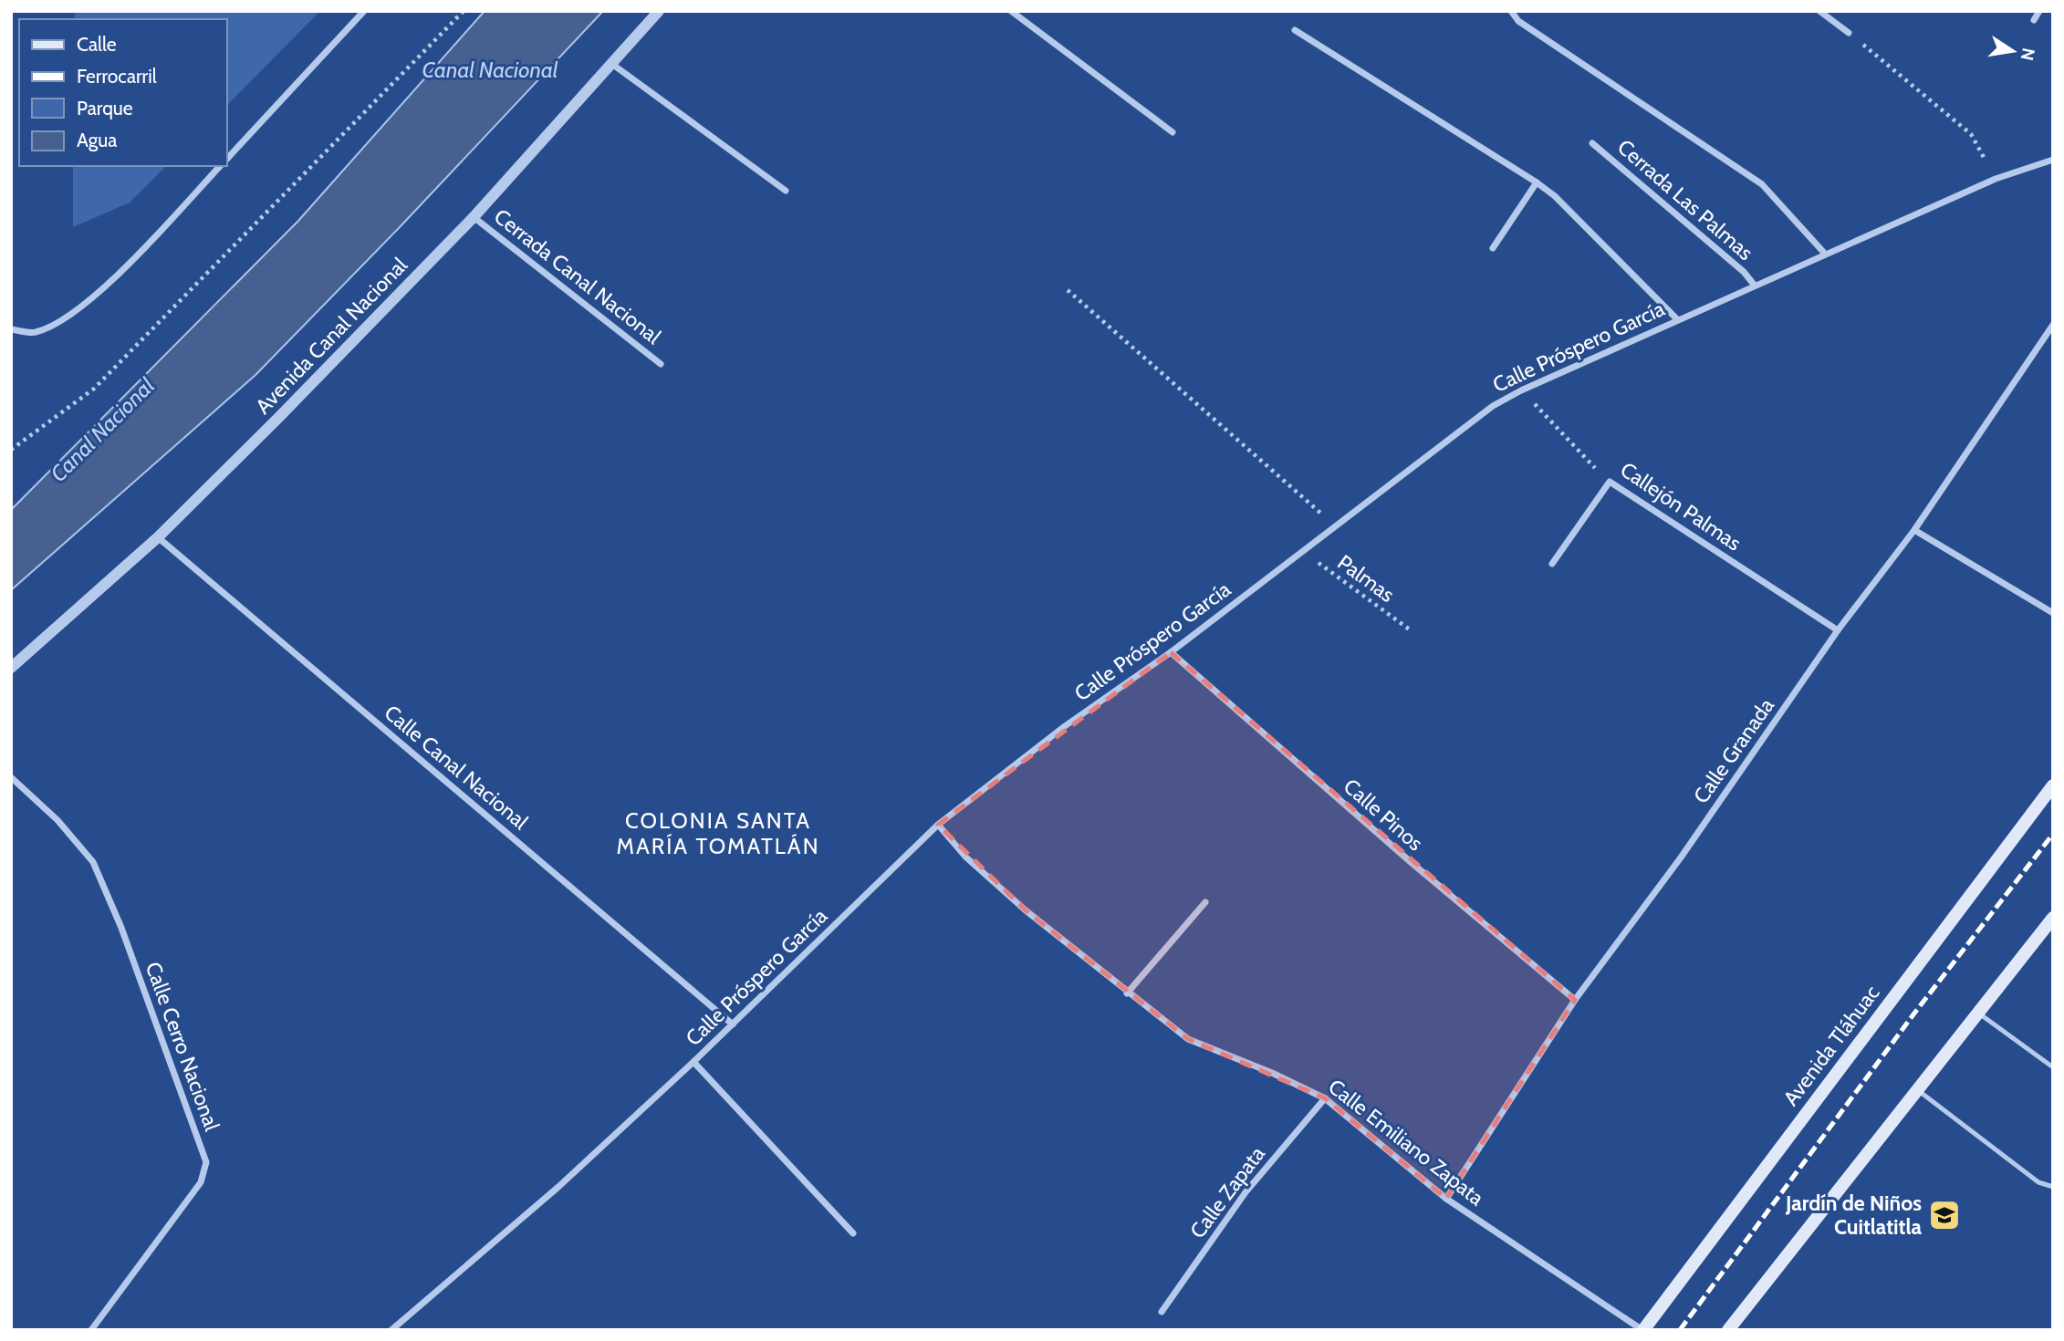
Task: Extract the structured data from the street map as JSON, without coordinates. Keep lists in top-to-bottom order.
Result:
{
  "streets": {
    "main road": ["Avenida Tláhuac"],
    "street": [
      "Cerrada Las Palmas",
      "Cerrada Canal Nacional",
      "Avenida Canal Nacional",
      "Calle Próspero García",
      "Callejón Palmas",
      "Calle Granada",
      "Calle Canal Nacional",
      "Calle Pinos",
      "Calle Cerro Nacional",
      "Calle Emiliano Zapata",
      "Calle Zapata"
    ],
    "path": ["Palmas"]
  },
  "crossings": [
    ["Cerrada Las Palmas", "Calle Próspero García"],
    ["Cerrada Canal Nacional", "Avenida Canal Nacional"],
    ["Avenida Canal Nacional", "Calle Canal Nacional"],
    ["Calle Próspero García", "Callejón Palmas"],
    ["Calle Próspero García", "Palmas"],
    ["Calle Próspero García", "Calle Canal Nacional"],
    ["Calle Próspero García", "Calle Pinos"],
    ["Calle Próspero García", "Calle Emiliano Zapata"],
    ["Callejón Palmas", "Calle Granada"],
    ["Calle Granada", "Calle Pinos"],
    ["Calle Granada", "Calle Emiliano Zapata"],
    ["Avenida Tláhuac", "Calle Emiliano Zapata"],
    ["Calle Emiliano Zapata", "Calle Zapata"]
  ],
  "districts": ["COLONIA SANTA MARÍA TOMATLÁN"],
  "water": ["Canal Nacional"],
  "places": {
    "school or university": ["Jardín de Niños Cuitlatitla"]
  },
  "legend": [
    "Calle",
    "Ferrocarril",
    "Parque",
    "Agua"
  ],
  "north": "right"
}
